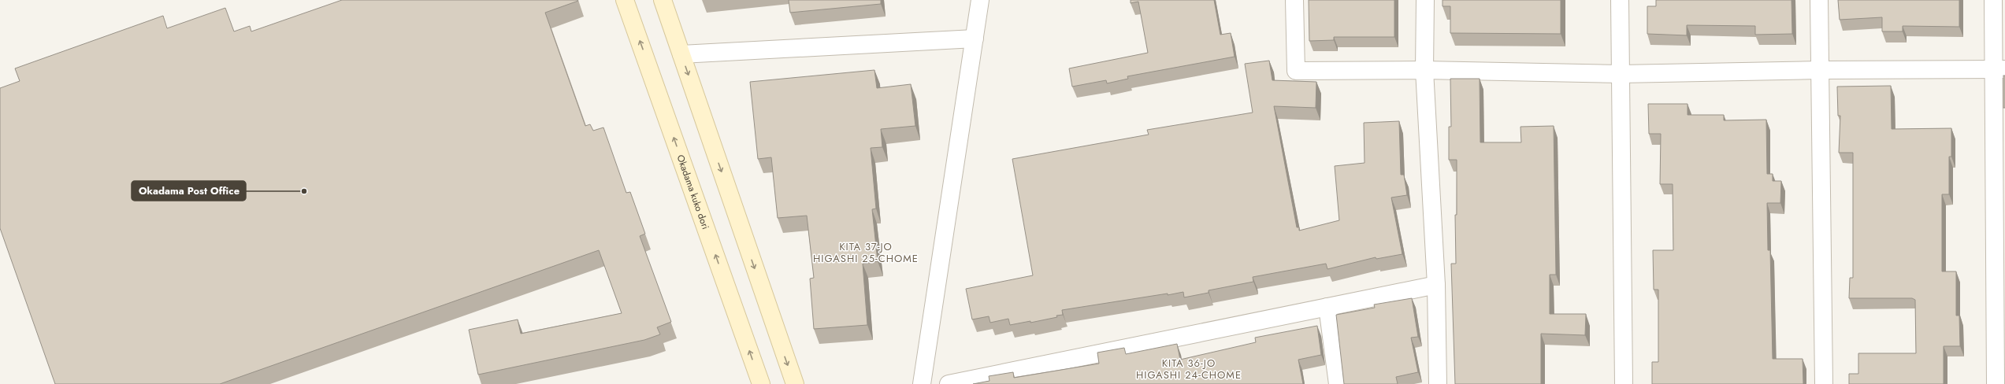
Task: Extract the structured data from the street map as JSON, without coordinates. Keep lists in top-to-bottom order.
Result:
{
  "streets": {
    "main road": ["Okadama kuko dori"]
  },
  "districts": ["KITA 37-JO HIGASHI 25-CHOME", "KITA 36-JO HIGASHI 24-CHOME"],
  "places": ["Okadama Post Office"]
}
